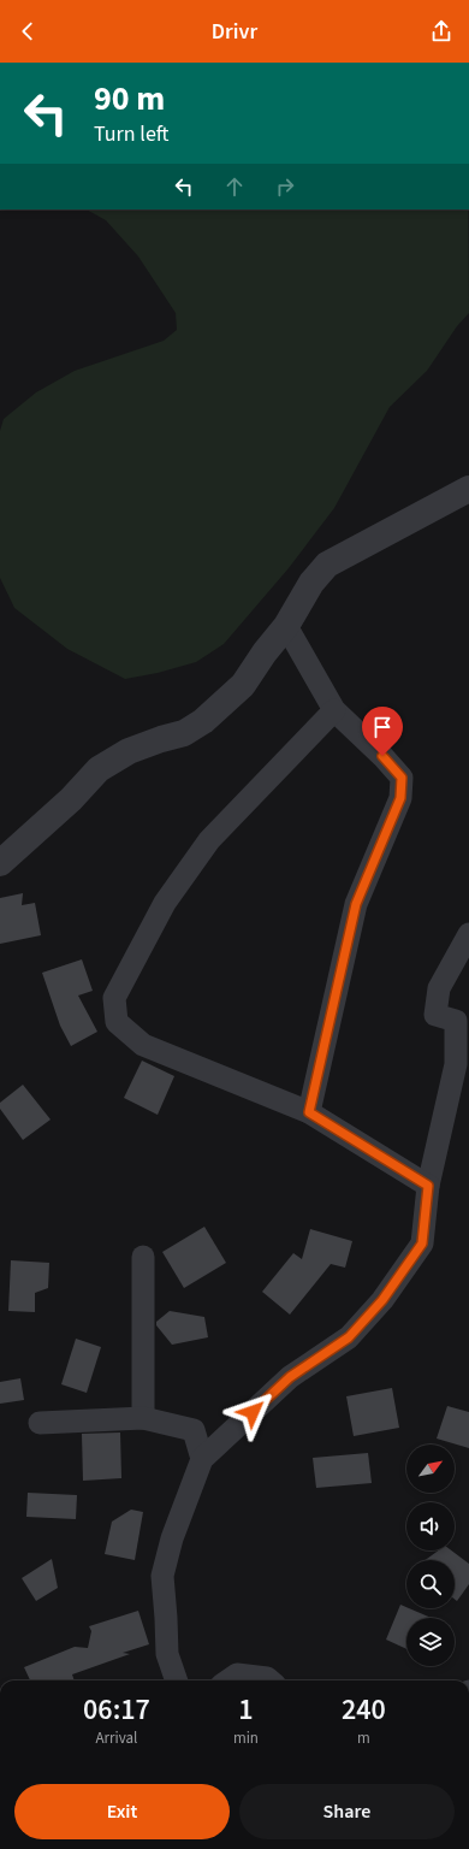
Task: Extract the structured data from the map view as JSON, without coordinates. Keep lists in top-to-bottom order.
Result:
{
  "north": "top right",
  "page": {
    "header": "Drivr",
    "turn": ["90 m", "Turn left"],
    "eta": [
      "06:17",
      "Arrival",
      "1",
      "min",
      "240",
      "m"
    ],
    "buttons": ["Exit", "Share"]
  }
}
